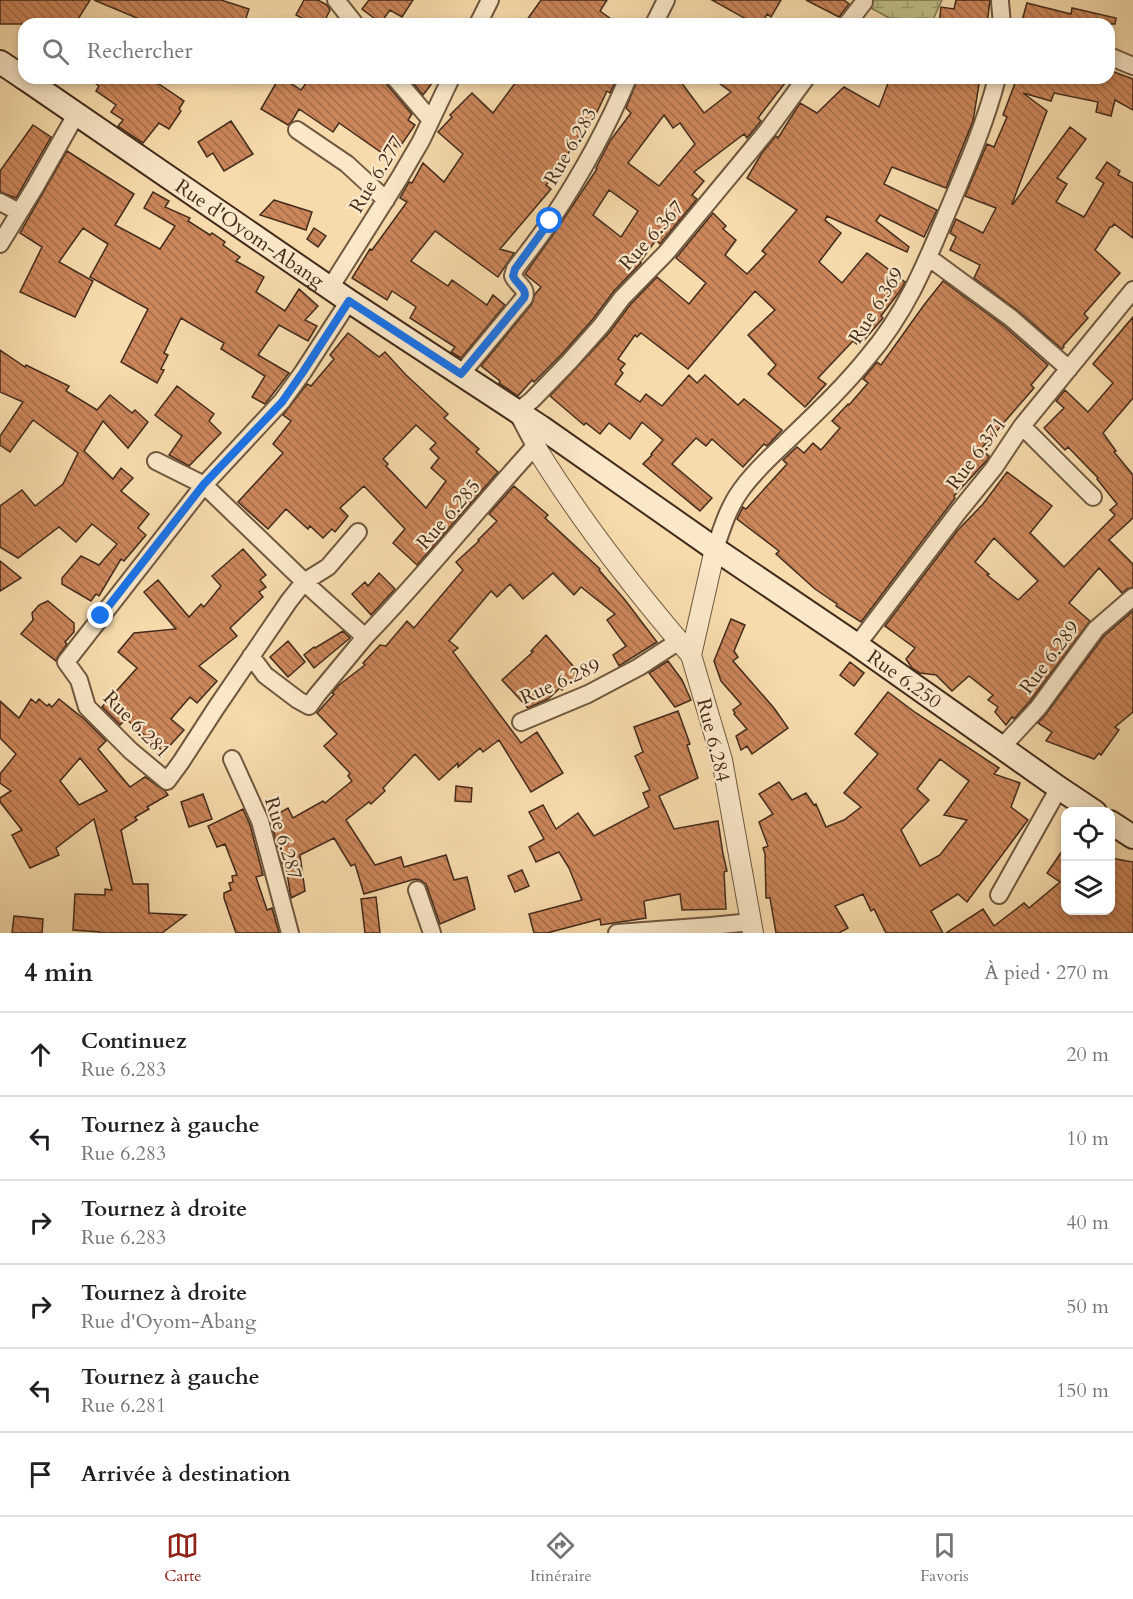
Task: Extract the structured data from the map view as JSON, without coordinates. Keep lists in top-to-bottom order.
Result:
{
  "streets": {
    "main road": ["Rue d'Oyom-Abang", "Rue 6.250"],
    "street": [
      "Rue 6.283",
      "Rue 6.277",
      "Rue 6.367",
      "Rue 6.369",
      "Rue 6.371",
      "Rue 6.285",
      "Rue 6.289",
      "Rue 6.281",
      "Rue 6.284",
      "Rue 6.287"
    ]
  },
  "crossings": [
    ["Rue 6.283", "Rue d'Oyom-Abang"],
    ["Rue 6.277", "Rue d'Oyom-Abang"],
    ["Rue d'Oyom-Abang", "Rue 6.367"],
    ["Rue d'Oyom-Abang", "Rue 6.369"],
    ["Rue d'Oyom-Abang", "Rue 6.250"],
    ["Rue d'Oyom-Abang", "Rue 6.281"],
    ["Rue d'Oyom-Abang", "Rue 6.284"],
    ["Rue 6.369", "Rue 6.250"],
    ["Rue 6.369", "Rue 6.284"],
    ["Rue 6.371", "Rue 6.250"],
    ["Rue 6.285", "Rue 6.281"],
    ["Rue 6.289", "Rue 6.250"],
    ["Rue 6.289", "Rue 6.284"],
    ["Rue 6.250", "Rue 6.284"]
  ],
  "page": {
    "search": "Rechercher",
    "heading": ["4 min", "À pied · 270 m"],
    "list": [
      ["Continuez", "Rue 6.283", "20 m"],
      ["Tournez à gauche", "Rue 6.283", "10 m"],
      ["Tournez à droite", "Rue 6.283", "40 m"],
      ["Tournez à droite", "Rue d'Oyom-Abang", "50 m"],
      ["Tournez à gauche", "Rue 6.281", "150 m"],
      "Arrivée à destination"
    ],
    "nav": ["Carte", "Itinéraire", "Favoris"]
  }
}
